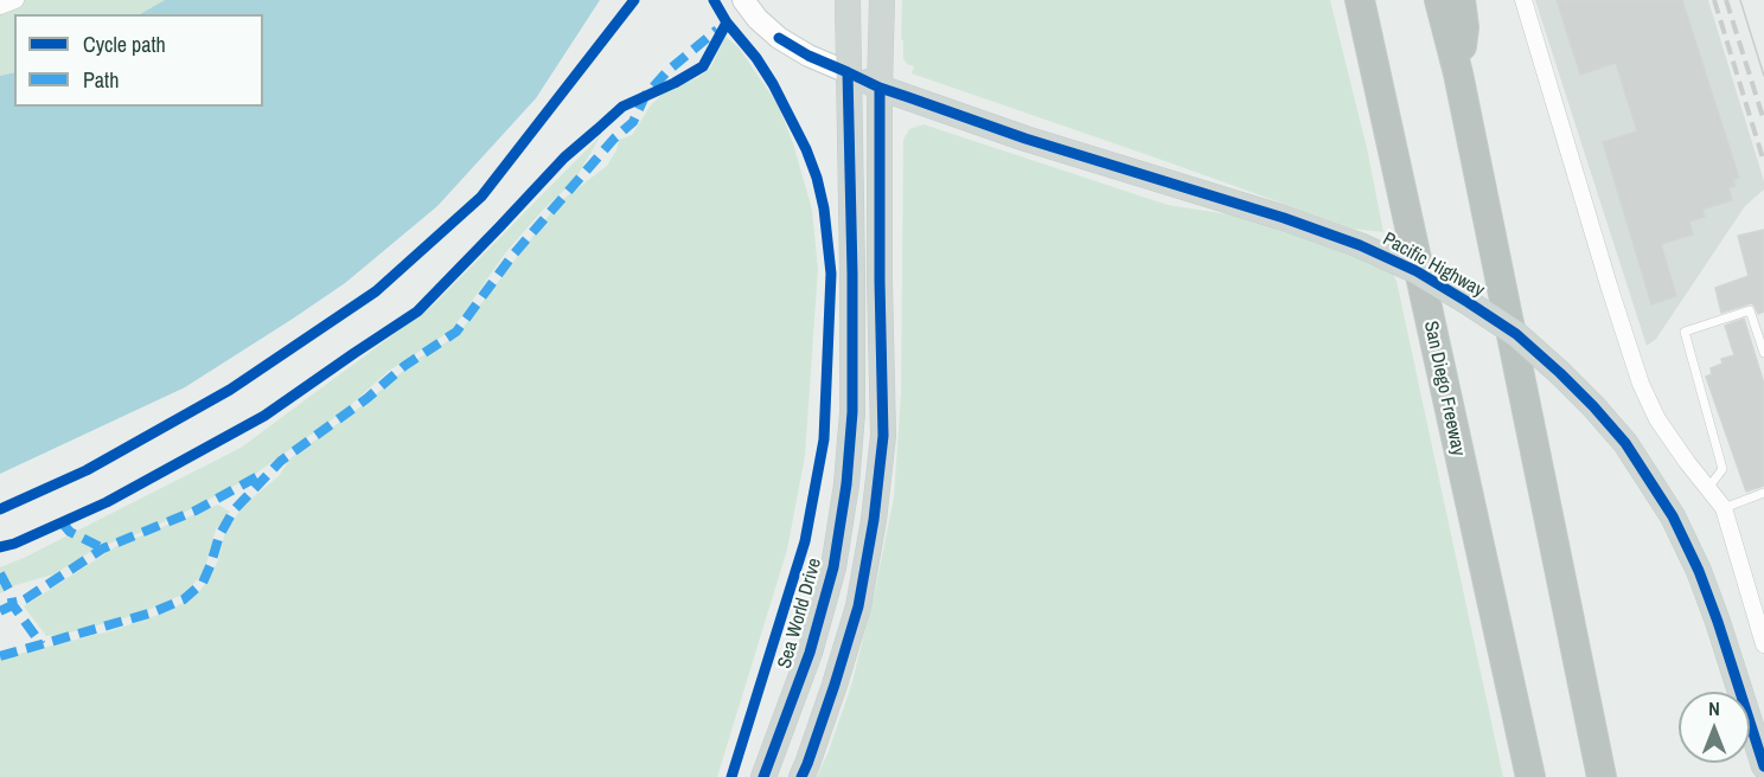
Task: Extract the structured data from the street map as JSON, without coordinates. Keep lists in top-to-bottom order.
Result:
{
  "streets": {
    "highway": ["San Diego Freeway"],
    "main road": ["Pacific Highway", "Sea World Drive"]
  },
  "crossings": [
    ["Pacific Highway", "Sea World Drive"]
  ],
  "legend": ["Cycle path", "Path"],
  "north": "top"
}
